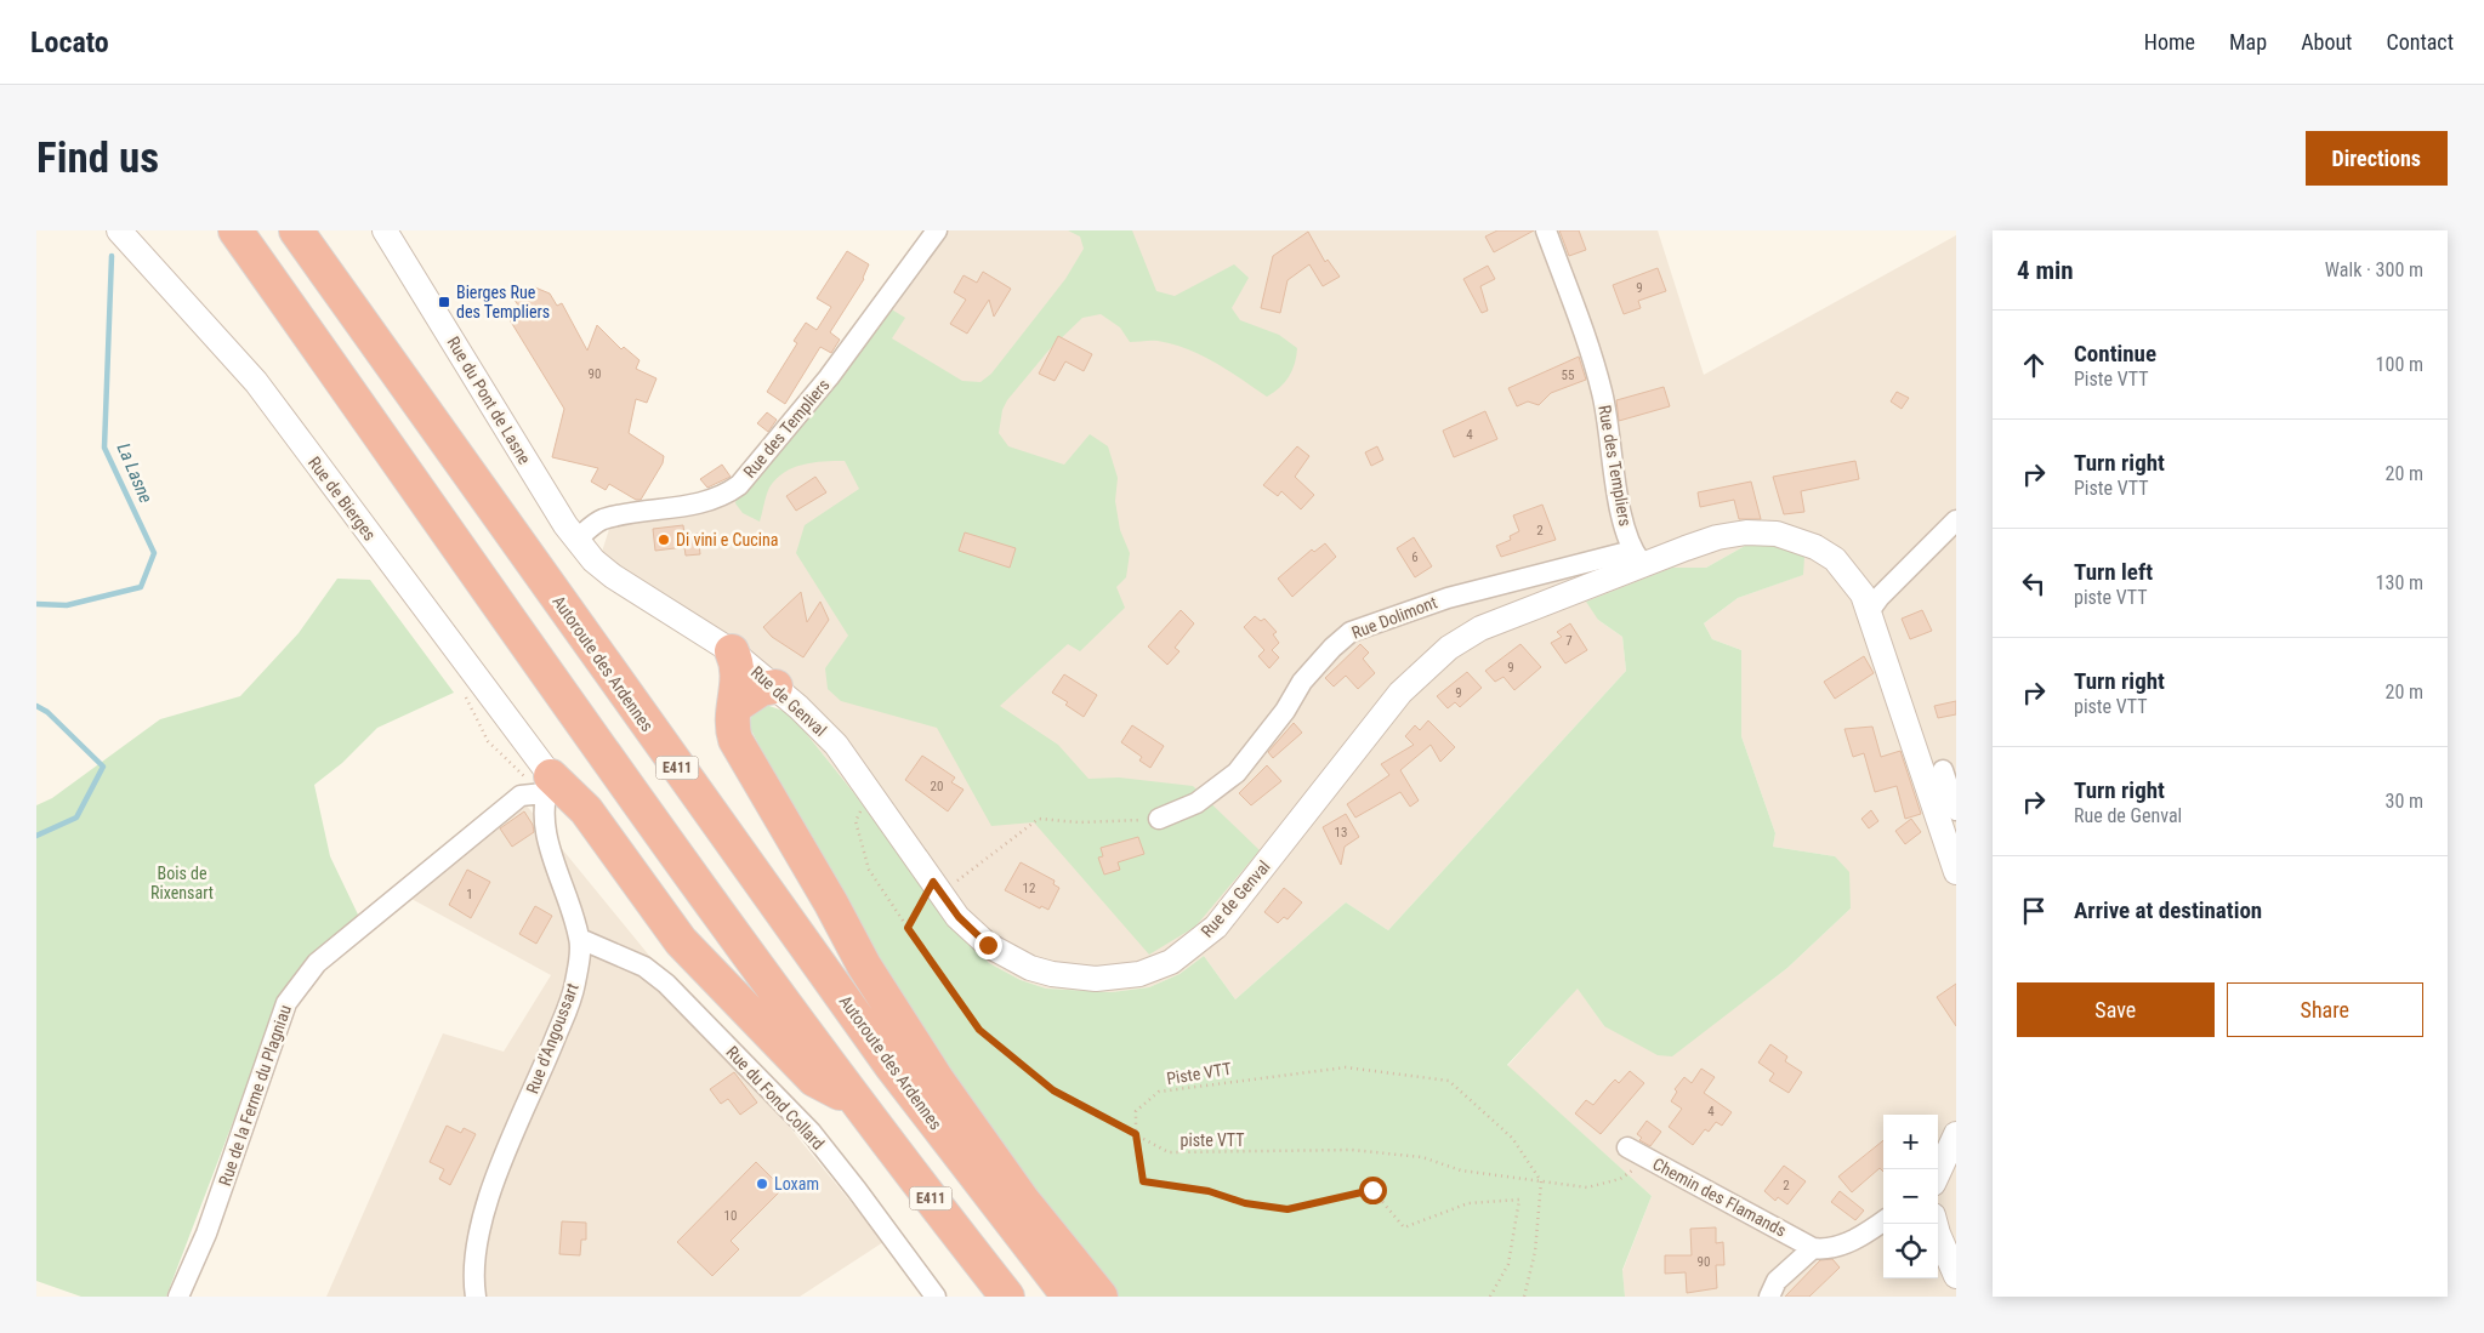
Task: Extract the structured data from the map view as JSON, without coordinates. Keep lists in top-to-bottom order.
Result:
{
  "streets": {
    "highway": ["Autoroute des Ardennes", "E411"],
    "street": [
      "Rue du Pont de Lasne",
      "Rue des Templiers",
      "Rue de Bierges",
      "Rue Dolimont",
      "Rue de Genval",
      "Rue d'Angoussart",
      "Rue de la Ferme du Plagniau",
      "Rue du Fond Collard",
      "Chemin des Flamands"
    ],
    "path": ["Piste VTT", "piste VTT"]
  },
  "crossings": [
    ["Rue du Pont de Lasne", "Rue des Templiers"],
    ["Rue du Pont de Lasne", "Rue de Genval"],
    ["Rue des Templiers", "Rue Dolimont"],
    ["Rue des Templiers", "Rue de Genval"],
    ["Rue de Bierges", "Rue d'Angoussart"],
    ["Rue de Bierges", "Rue de la Ferme du Plagniau"],
    ["Rue Dolimont", "Rue de Genval"],
    ["Rue de Genval", "piste VTT"],
    ["Rue d'Angoussart", "Rue de la Ferme du Plagniau"],
    ["Rue d'Angoussart", "Rue du Fond Collard"],
    ["Piste VTT", "piste VTT"],
    ["piste VTT", "Chemin des Flamands"]
  ],
  "water": ["La Lasne"],
  "parks": ["Bois de Rixensart"],
  "places": {
    "transit": ["Bierges Rue des Templiers"],
    "other": ["Di vini e Cucina", "Loxam"]
  },
  "house_numbers": [
    "9",
    "90",
    "55",
    "4",
    "2",
    "6",
    "7",
    "9",
    "9",
    "20",
    "13",
    "12",
    "1",
    "4",
    "2",
    "10",
    "90"
  ],
  "page": {
    "header": "Locato",
    "nav": [
      "Home",
      "Map",
      "About",
      "Contact"
    ],
    "buttons": [
      "Directions",
      ["Save", "Share"]
    ],
    "title": "Find us",
    "heading": ["4 min", "Walk · 300 m"],
    "list": [
      ["Continue", "Piste VTT", "100 m"],
      ["Turn right", "Piste VTT", "20 m"],
      ["Turn left", "piste VTT", "130 m"],
      ["Turn right", "piste VTT", "20 m"],
      ["Turn right", "Rue de Genval", "30 m"],
      "Arrive at destination"
    ],
    "map_buttons": ["+", "−"]
  }
}
